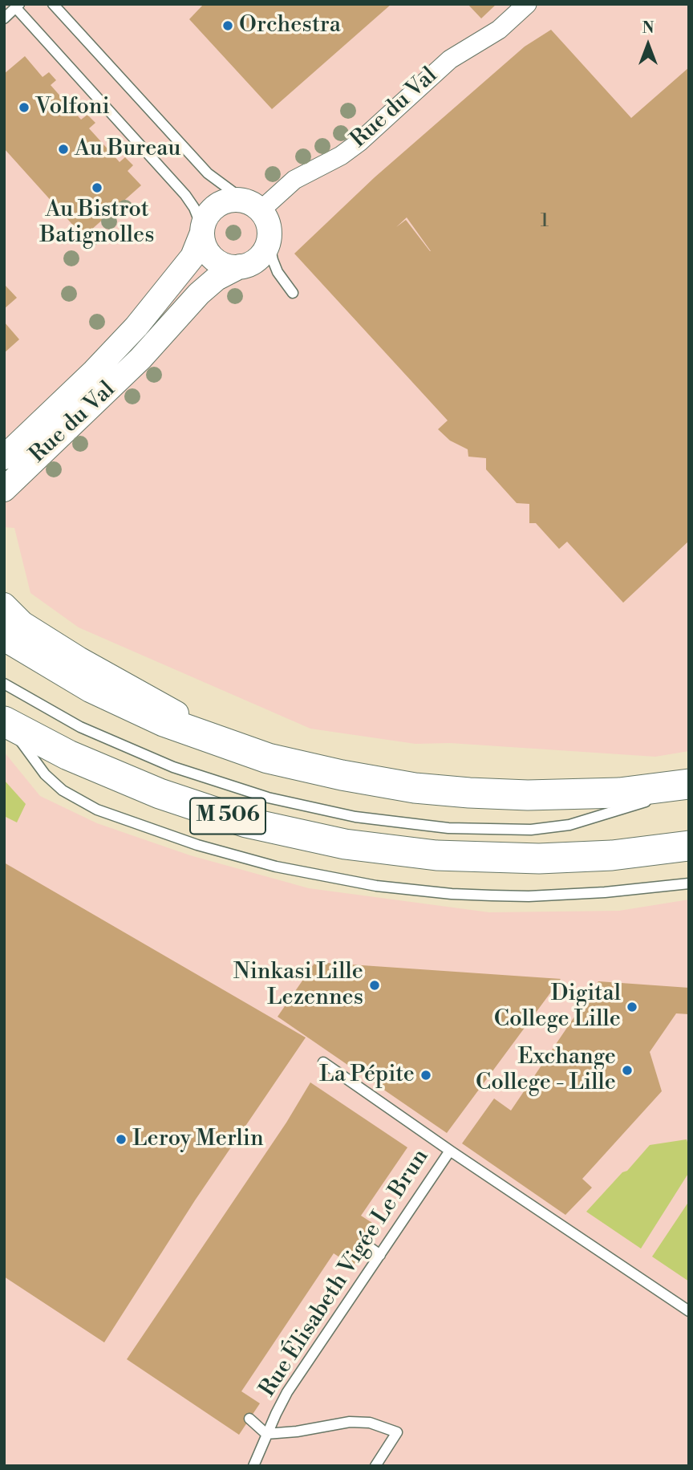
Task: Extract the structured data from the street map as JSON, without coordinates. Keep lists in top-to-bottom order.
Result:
{
  "streets": {
    "main road": ["M 506"],
    "street": ["Rue du Val"],
    "lane": ["Rue Élisabeth Vigée Le Brun"]
  },
  "places": [
    "Orchestra",
    "Volfoni",
    "Au Bureau",
    "Au Bistrot Batignolles",
    "Ninkasi Lille Lezennes",
    "Digital College Lille",
    "Exchange College - Lille",
    "La Pépite",
    "Leroy Merlin"
  ],
  "house_numbers": ["1"],
  "north": "top"
}
